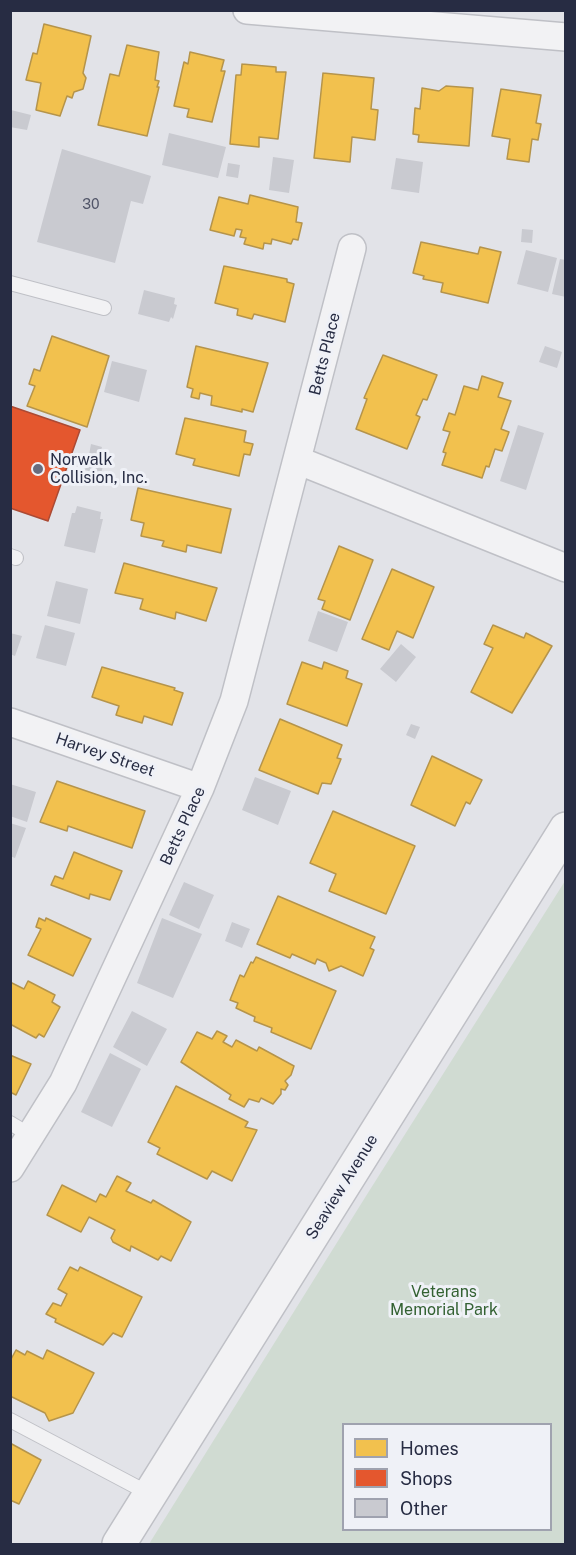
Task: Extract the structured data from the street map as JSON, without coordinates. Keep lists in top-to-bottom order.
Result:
{
  "streets": {
    "street": ["Betts Place", "Harvey Street", "Seaview Avenue"]
  },
  "crossings": [
    ["Betts Place", "Harvey Street"]
  ],
  "parks": ["Veterans Memorial Park"],
  "places": ["Norwalk Collision, Inc."],
  "house_numbers": ["30"],
  "legend": ["Homes", "Shops", "Other"]
}
